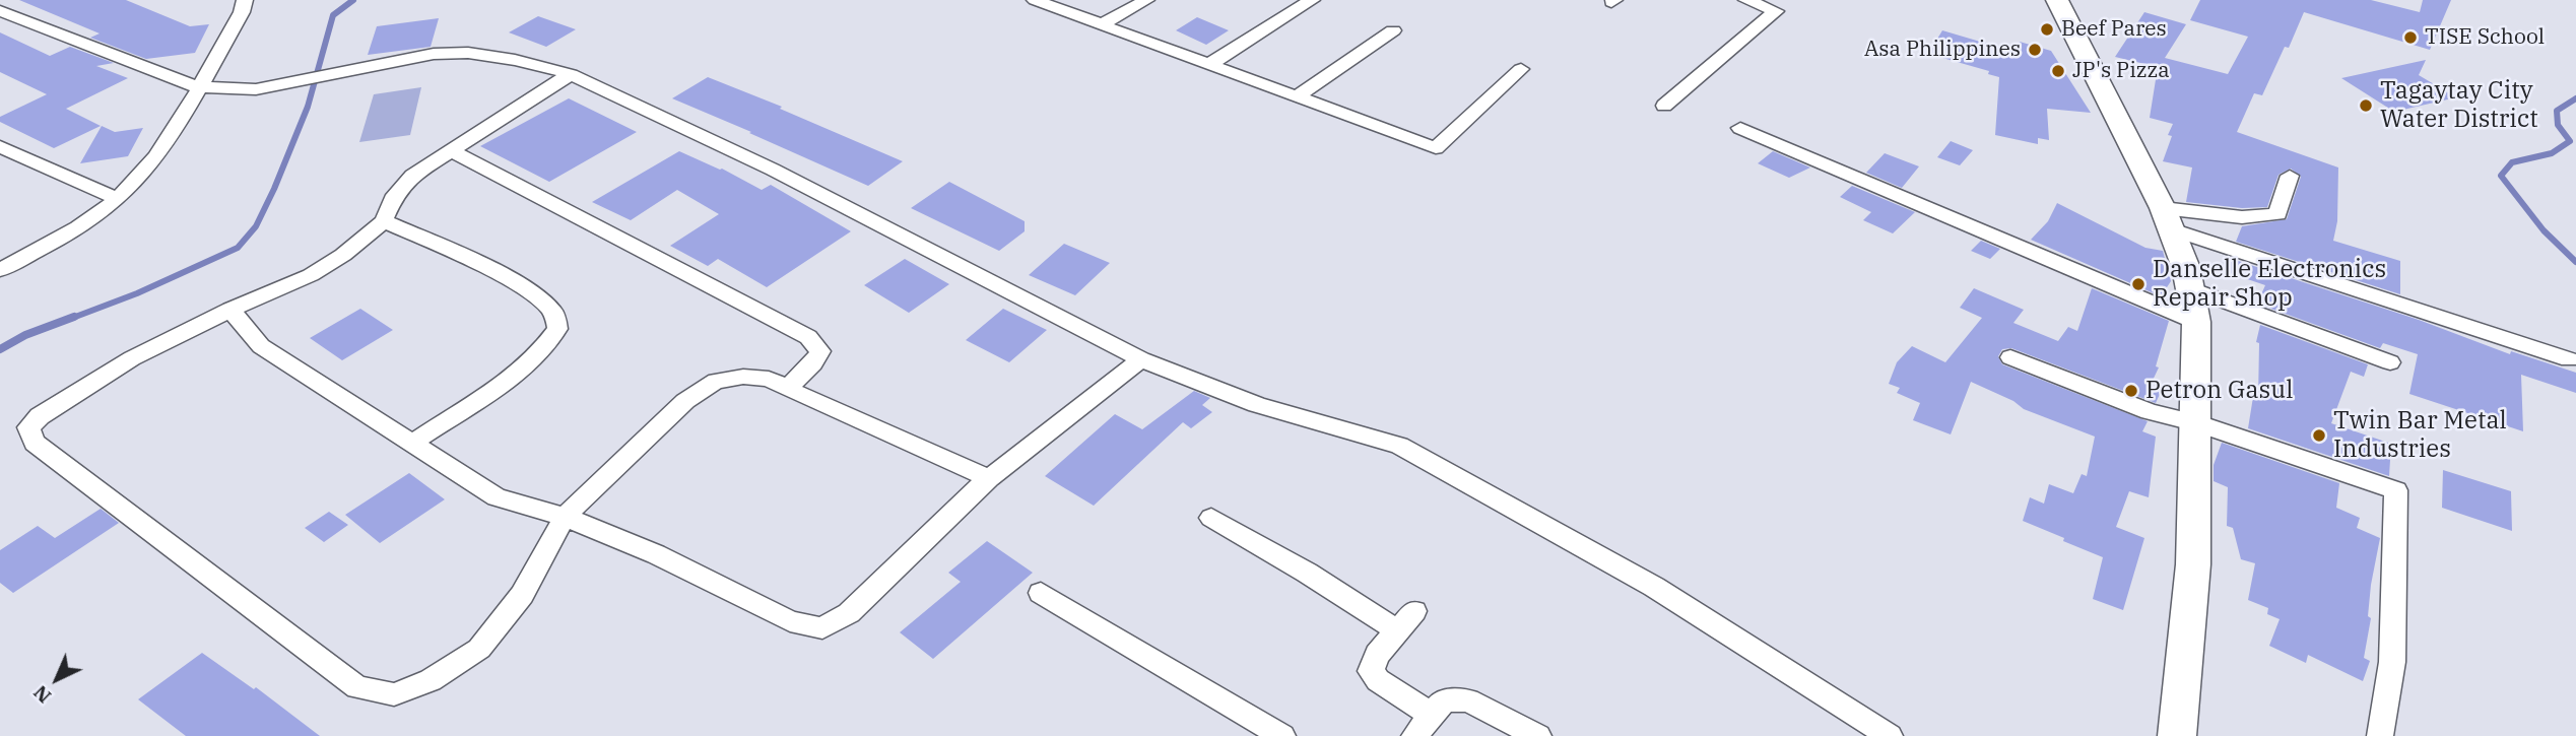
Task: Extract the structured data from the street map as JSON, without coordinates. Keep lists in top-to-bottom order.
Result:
{
  "places": [
    "Beef Pares",
    "TISE School",
    "Asa Philippines",
    "JP's Pizza",
    "Tagaytay City Water District",
    "Danselle Electronics Repair Shop",
    "Petron Gasul",
    "Twin Bar Metal Industries"
  ],
  "north": "bottom left"
}
